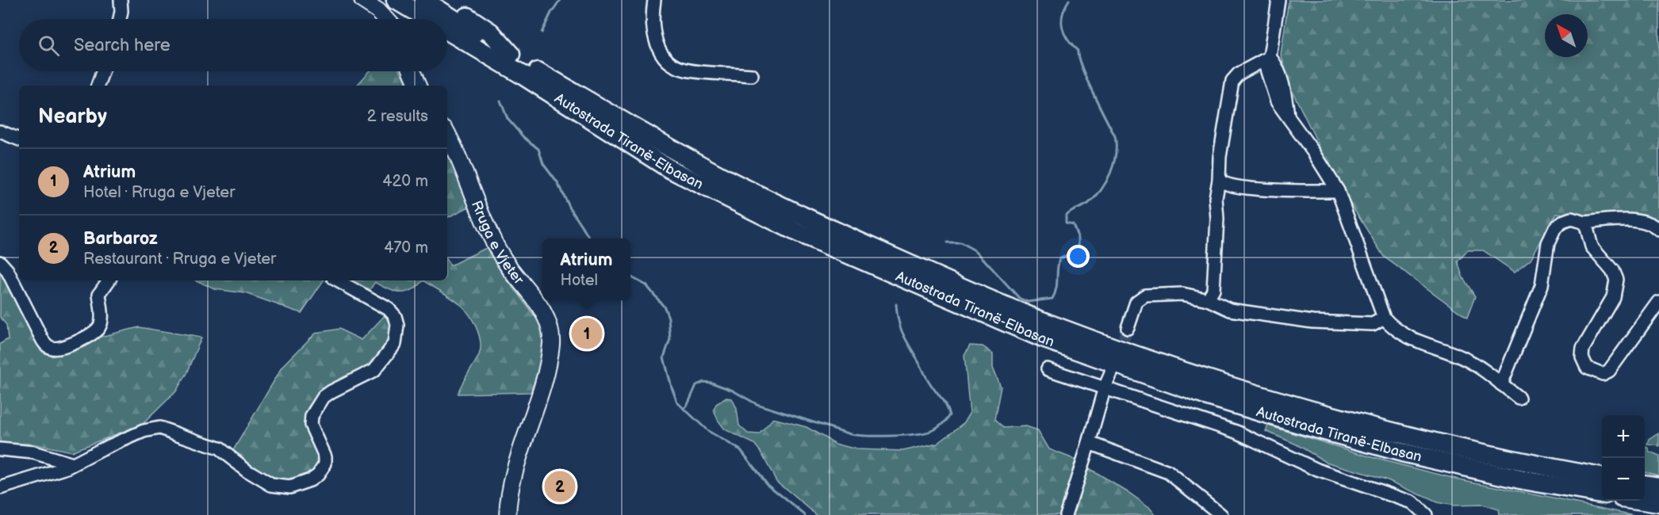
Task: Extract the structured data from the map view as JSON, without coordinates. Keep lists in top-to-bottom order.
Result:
{
  "streets": {
    "highway": ["Autostrada Tiranë-Elbasan"],
    "main road": ["Rruga e Vjeter"]
  },
  "north": "top left",
  "page": {
    "search": "Search here",
    "heading": ["Nearby", "2 results"],
    "list": [
      {
        "mark": "1",
        "name": "Atrium",
        "note": "Hotel · Rruga e Vjeter",
        "value": "420 m"
      },
      {
        "mark": "2",
        "name": "Barbaroz",
        "note": "Restaurant · Rruga e Vjeter",
        "value": "470 m"
      }
    ],
    "popup": ["Atrium", "Hotel"],
    "pins": ["1", "2"],
    "map_buttons": ["+", "−"]
  }
}
